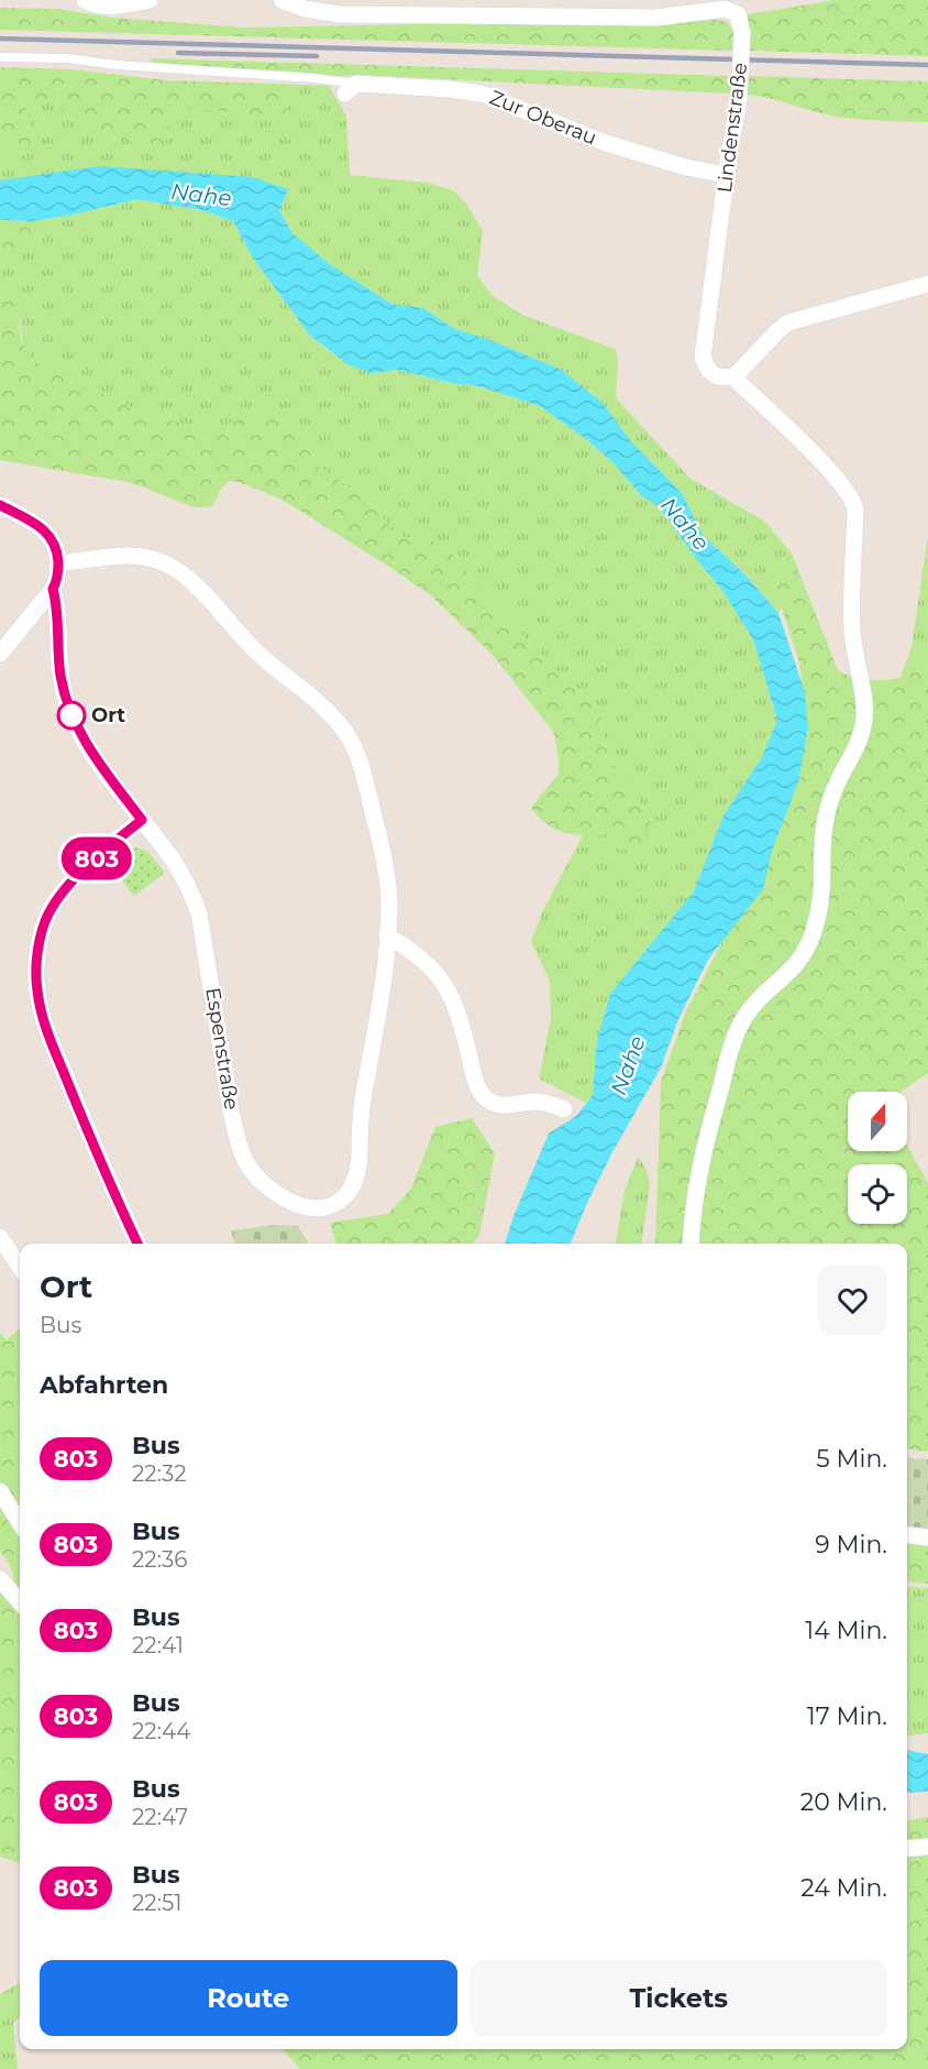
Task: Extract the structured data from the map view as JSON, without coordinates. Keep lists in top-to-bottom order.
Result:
{
  "streets": {
    "street": ["Zur Oberau", "Lindenstraße", "Espenstraße"]
  },
  "crossings": [
    ["Zur Oberau", "Lindenstraße"]
  ],
  "water": ["Nahe"],
  "places": ["Ort"],
  "lines": ["bus line 803"],
  "north": "top",
  "page": {
    "on_map": "803",
    "heading": [
      ["Ort", "Bus"],
      "Abfahrten"
    ],
    "list": [
      {
        "mark": "803",
        "name": "Bus",
        "note": "22:32",
        "value": "5 Min."
      },
      {
        "mark": "803",
        "name": "Bus",
        "note": "22:36",
        "value": "9 Min."
      },
      {
        "mark": "803",
        "name": "Bus",
        "note": "22:41",
        "value": "14 Min."
      },
      {
        "mark": "803",
        "name": "Bus",
        "note": "22:44",
        "value": "17 Min."
      },
      {
        "mark": "803",
        "name": "Bus",
        "note": "22:47",
        "value": "20 Min."
      },
      {
        "mark": "803",
        "name": "Bus",
        "note": "22:51",
        "value": "24 Min."
      }
    ],
    "buttons": ["Route", "Tickets"]
  }
}
